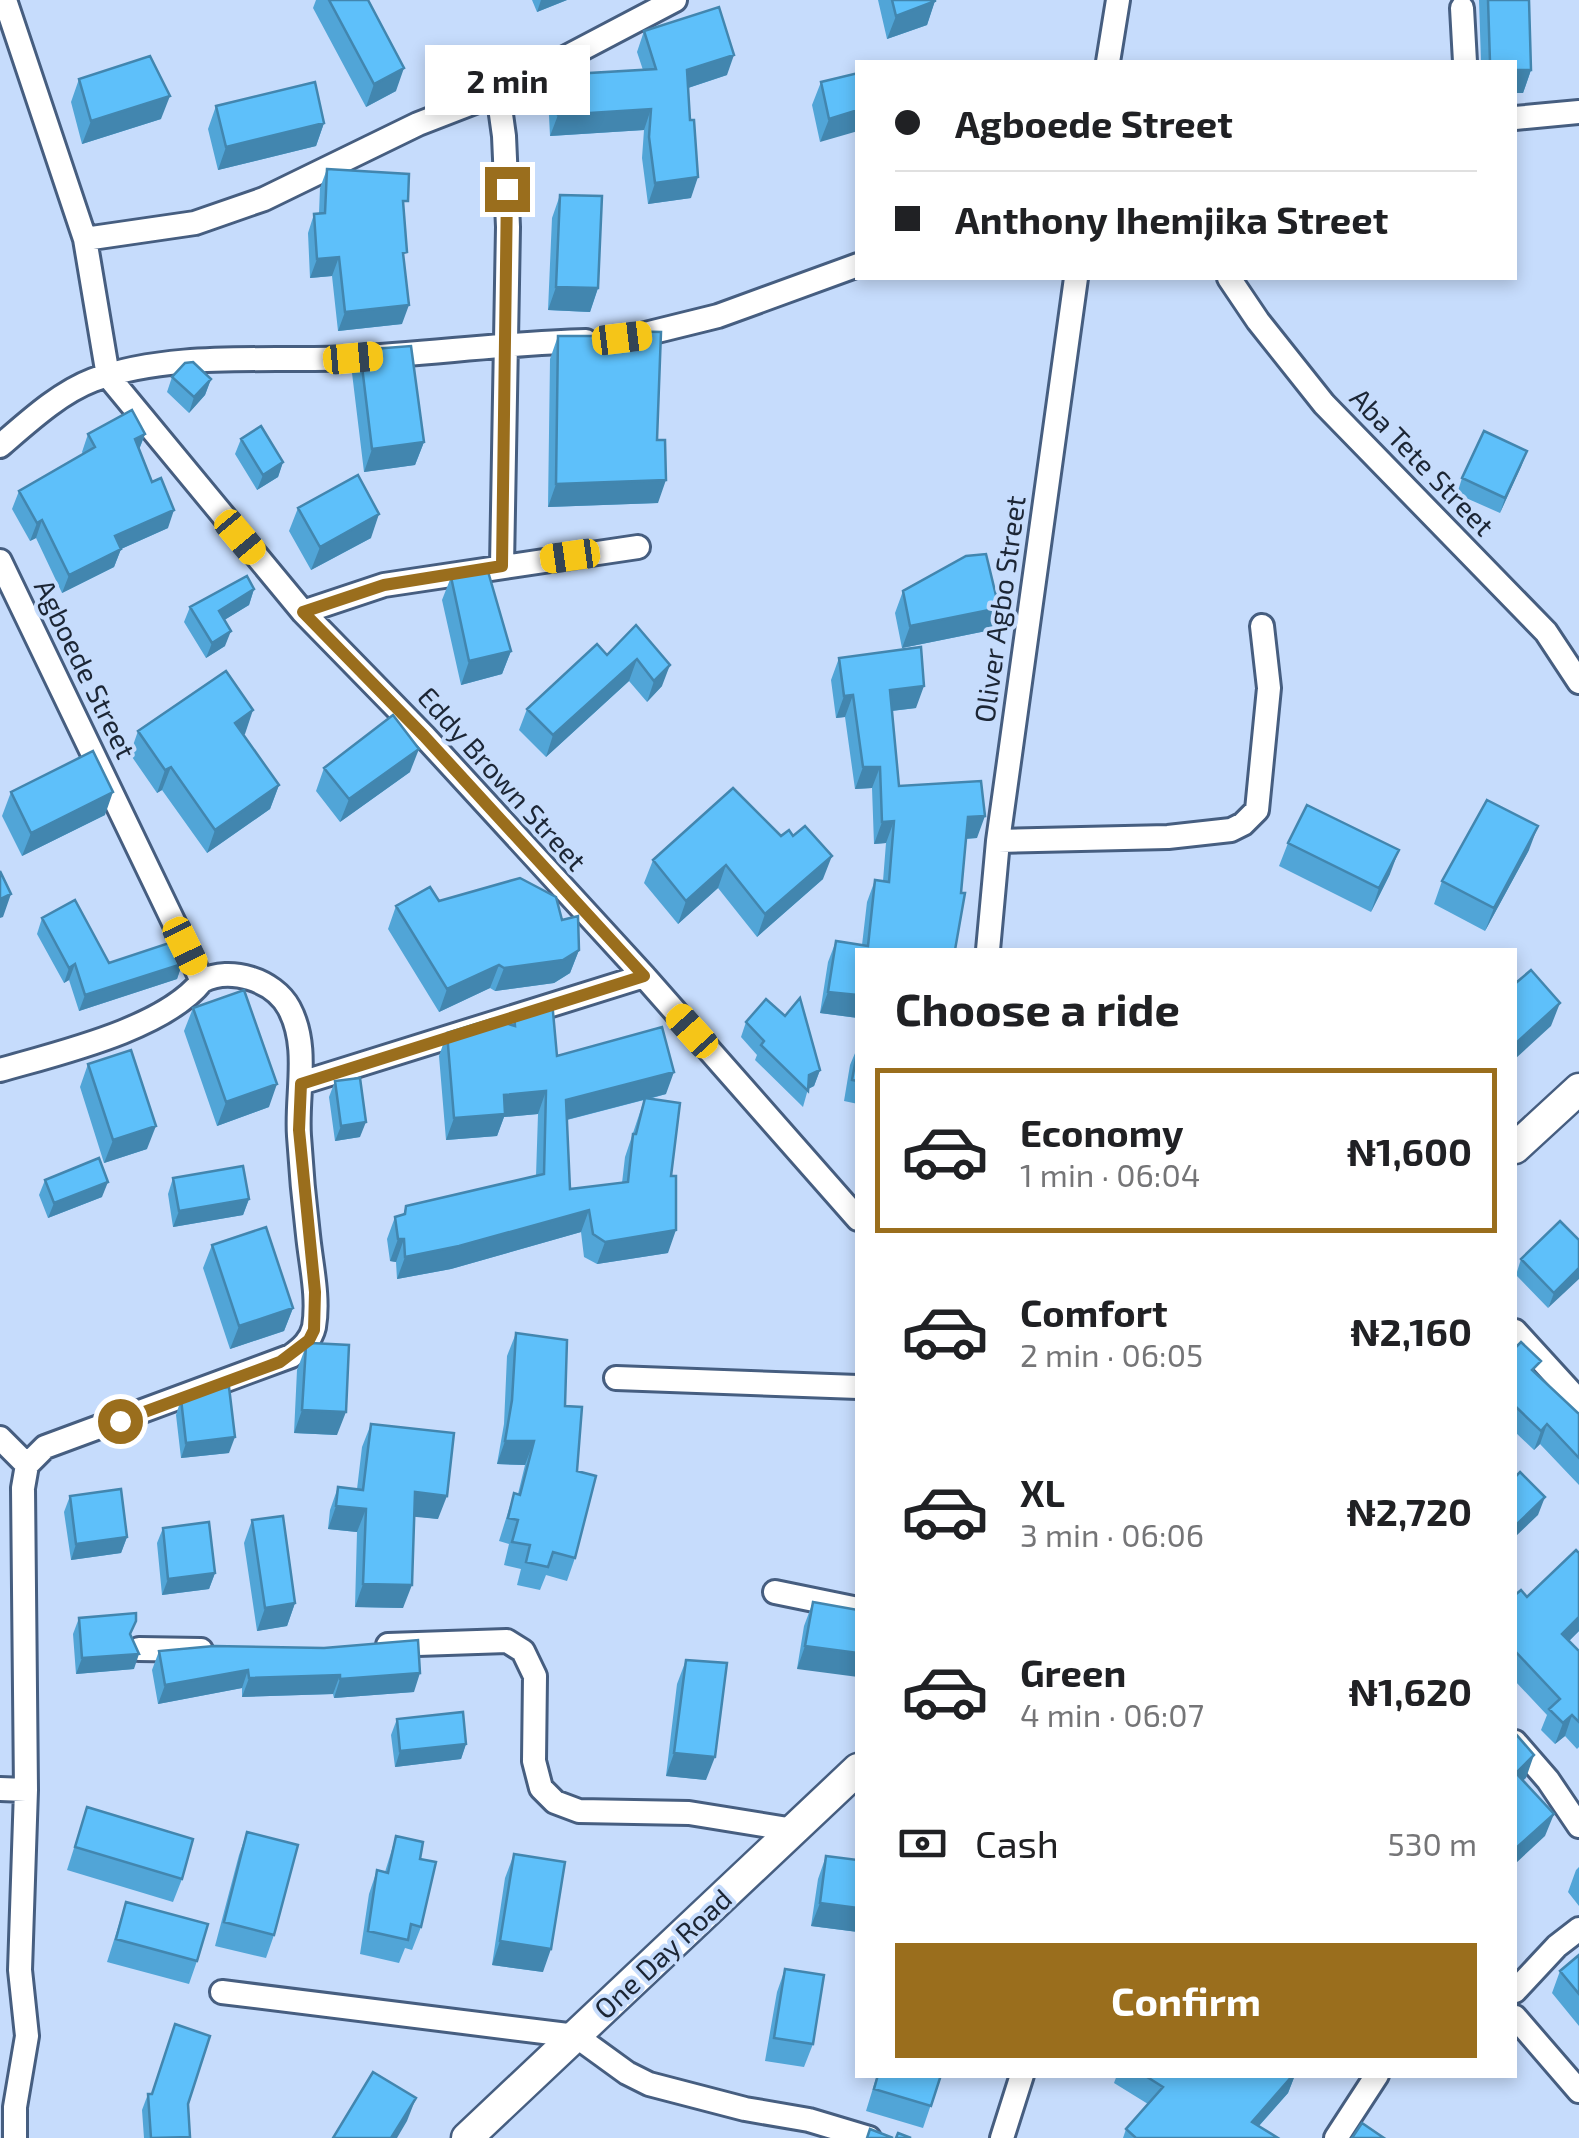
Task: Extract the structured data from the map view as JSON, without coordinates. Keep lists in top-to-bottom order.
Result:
{
  "streets": {
    "main road": ["One Day Road"],
    "street": [
      "Aba Tete Street",
      "Oliver Agbo Street",
      "Agboede Street",
      "Eddy Brown Street"
    ]
  },
  "page": {
    "bubble": "2 min",
    "banner": ["Agboede Street", "Anthony Ihemjika Street"],
    "heading": "Choose a ride",
    "list": [
      {
        "name": "Economy",
        "note": "1 min · 06:04",
        "value": "₦1,600"
      },
      {
        "name": "Comfort",
        "note": "2 min · 06:05",
        "value": "₦2,160"
      },
      {
        "name": "XL",
        "note": "3 min · 06:06",
        "value": "₦2,720"
      },
      {
        "name": "Green",
        "note": "4 min · 06:07",
        "value": "₦1,620"
      }
    ],
    "pay": ["Cash", "530 m"],
    "buttons": "Confirm"
  }
}
